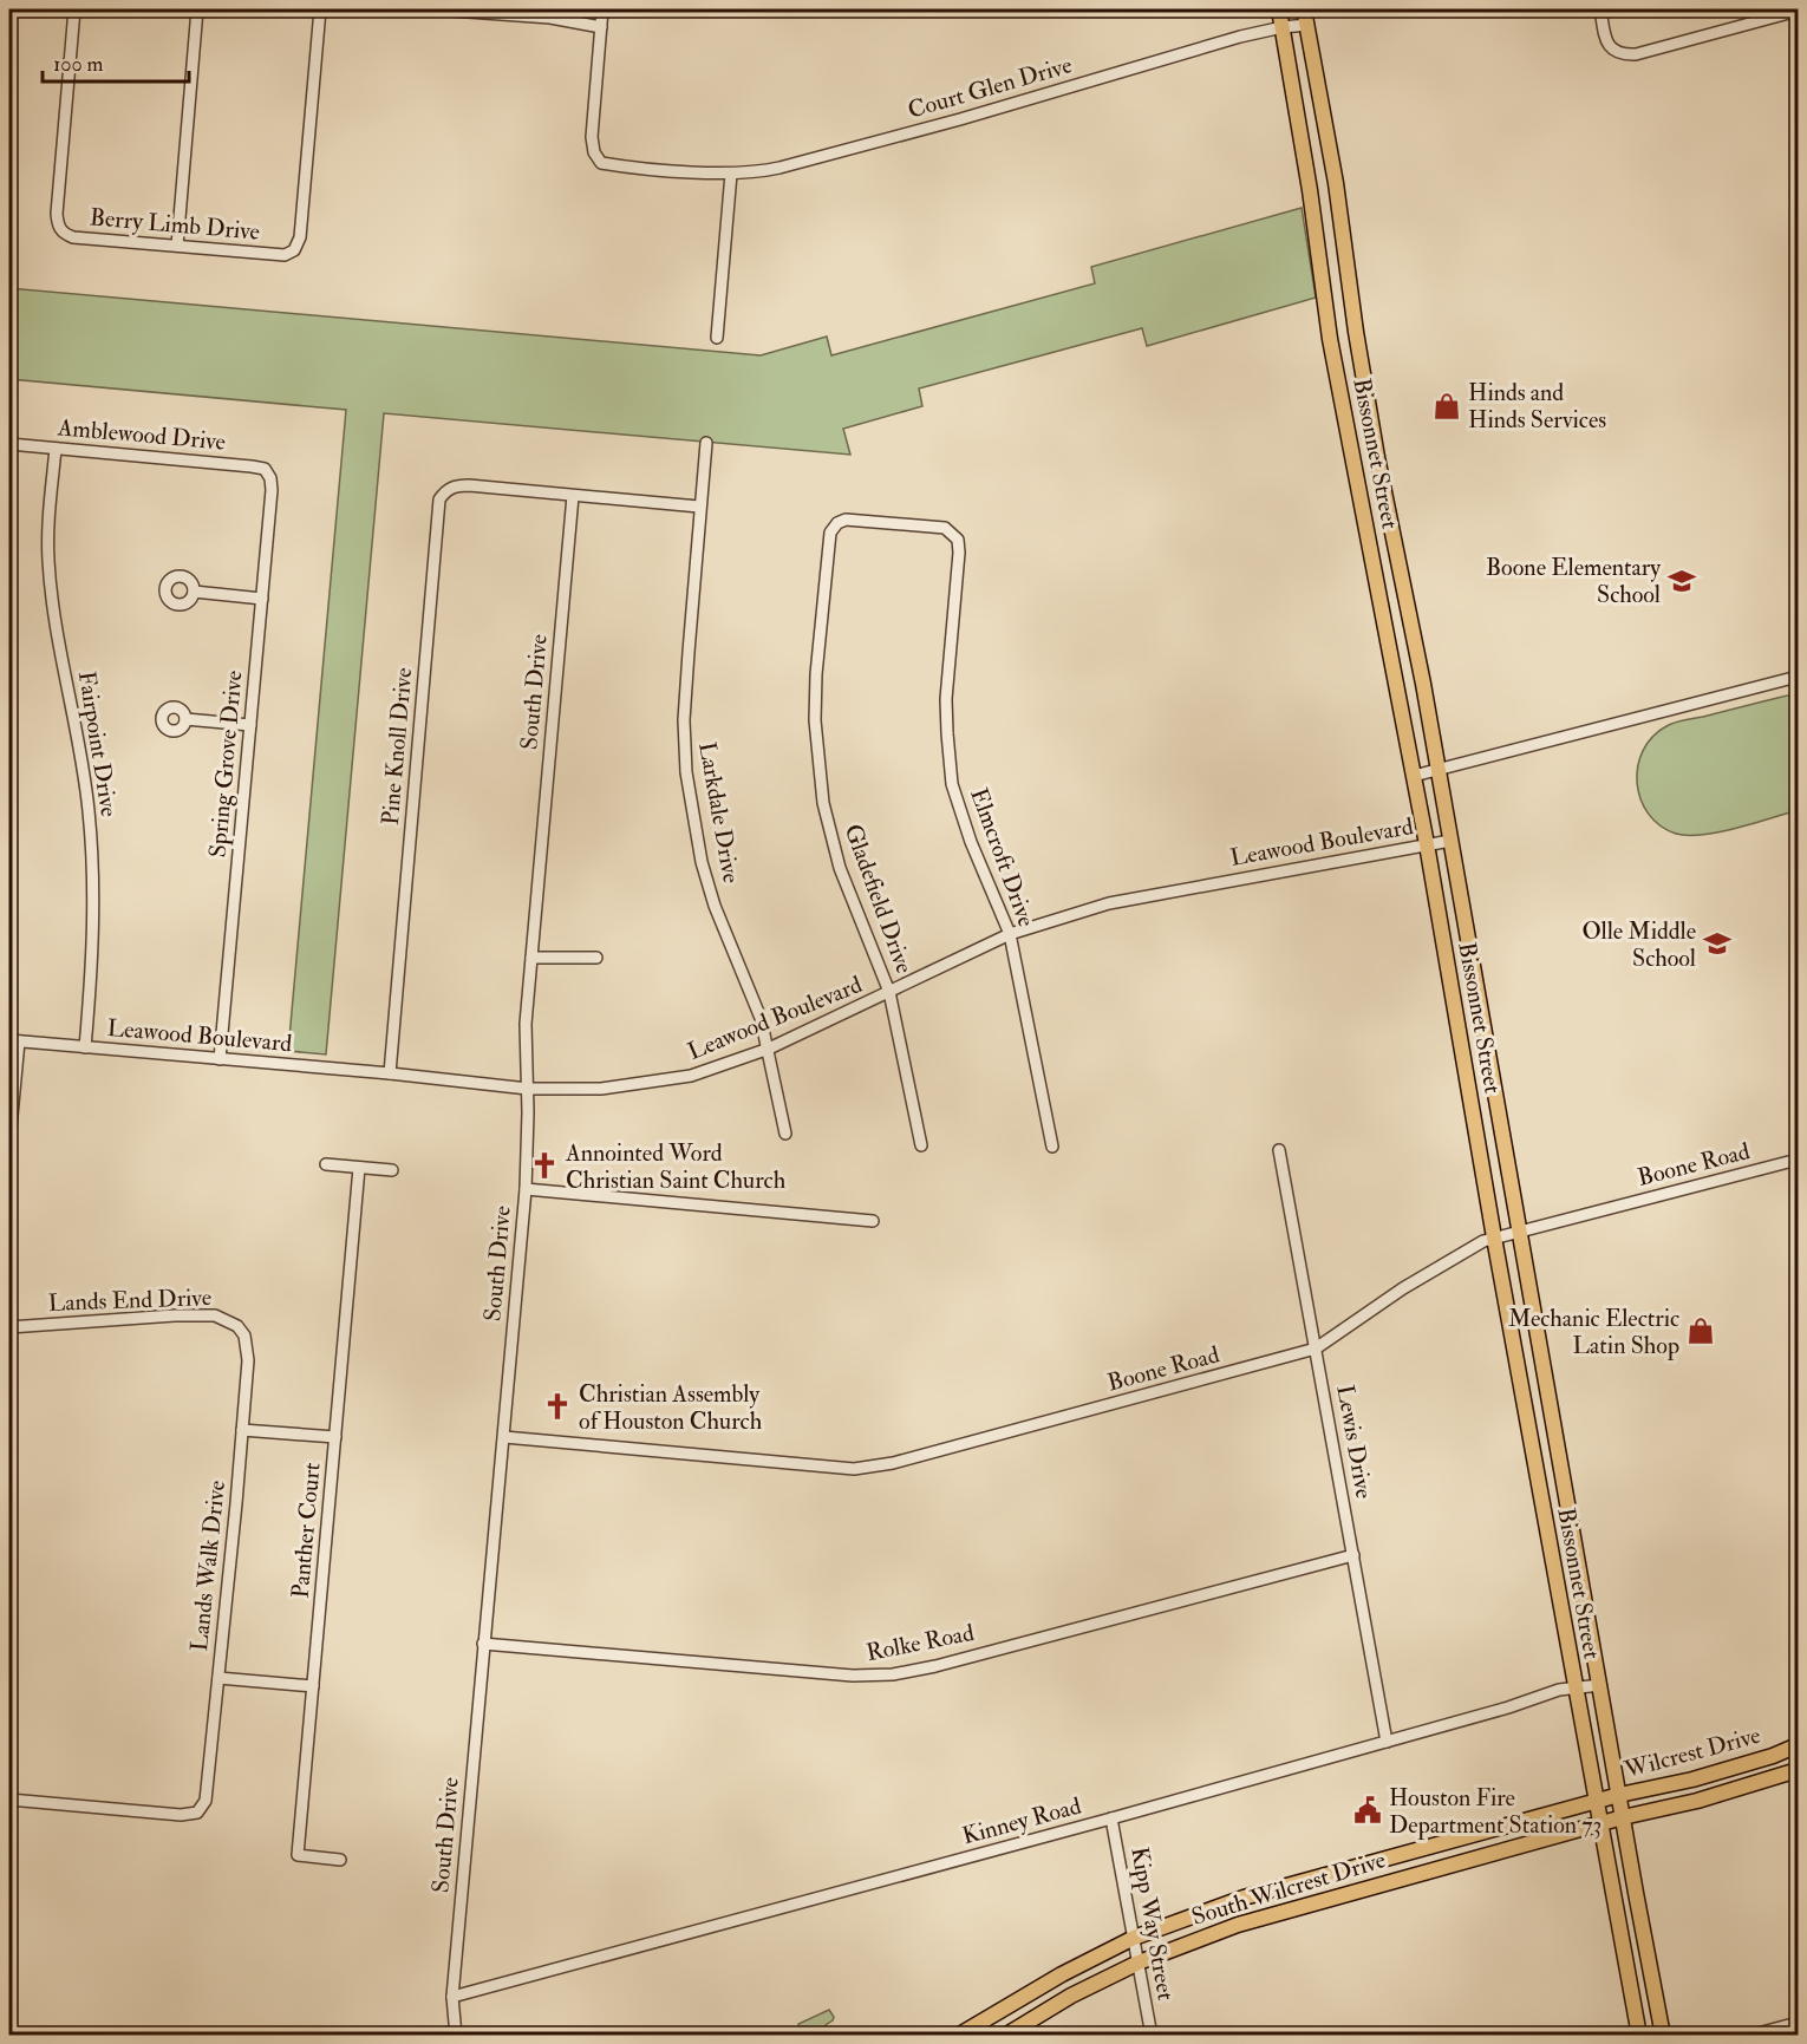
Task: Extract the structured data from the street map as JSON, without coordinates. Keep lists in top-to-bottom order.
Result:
{
  "streets": {
    "main road": ["Bissonnet Street", "Wilcrest Drive", "South Wilcrest Drive"],
    "street": [
      "Court Glen Drive",
      "Berry Limb Drive",
      "Amblewood Drive",
      "South Drive",
      "Fairpoint Drive",
      "Pine Knoll Drive",
      "Spring Grove Drive",
      "Larkdale Drive",
      "Leawood Boulevard",
      "Elmcroft Drive",
      "Gladefield Drive",
      "Boone Road",
      "Lands End Drive",
      "Lewis Drive",
      "Panther Court",
      "Lands Walk Drive",
      "Rolke Road",
      "Kinney Road",
      "Kipp Way Street"
    ]
  },
  "crossings": [
    ["Court Glen Drive", "Bissonnet Street"],
    ["Amblewood Drive", "Fairpoint Drive"],
    ["Amblewood Drive", "Spring Grove Drive"],
    ["Bissonnet Street", "Leawood Boulevard"],
    ["Bissonnet Street", "Boone Road"],
    ["Bissonnet Street", "Wilcrest Drive"],
    ["Bissonnet Street", "Kinney Road"],
    ["Bissonnet Street", "South Wilcrest Drive"],
    ["South Drive", "Pine Knoll Drive"],
    ["South Drive", "Leawood Boulevard"],
    ["South Drive", "Boone Road"],
    ["South Drive", "Rolke Road"],
    ["South Drive", "Kinney Road"],
    ["Fairpoint Drive", "Leawood Boulevard"],
    ["Pine Knoll Drive", "Leawood Boulevard"],
    ["Spring Grove Drive", "Leawood Boulevard"],
    ["Larkdale Drive", "Leawood Boulevard"],
    ["Leawood Boulevard", "Elmcroft Drive"],
    ["Leawood Boulevard", "Gladefield Drive"],
    ["Elmcroft Drive", "Gladefield Drive"],
    ["Boone Road", "Lewis Drive"],
    ["Lands End Drive", "Lands Walk Drive"],
    ["Lewis Drive", "Rolke Road"],
    ["Lewis Drive", "Kinney Road"],
    ["Wilcrest Drive", "South Wilcrest Drive"],
    ["Kinney Road", "Kipp Way Street"],
    ["South Wilcrest Drive", "Kipp Way Street"]
  ],
  "places": {
    "shop": ["Hinds and Hinds Services", "Mechanic Electric Latin Shop"],
    "school or university": ["Boone Elementary School", "Olle Middle School"],
    "church": ["Annointed Word Christian Saint Church", "Christian Assembly of Houston Church"],
    "public building": ["Houston Fire Department Station 73"]
  },
  "scale_bar": "100 m"
}
